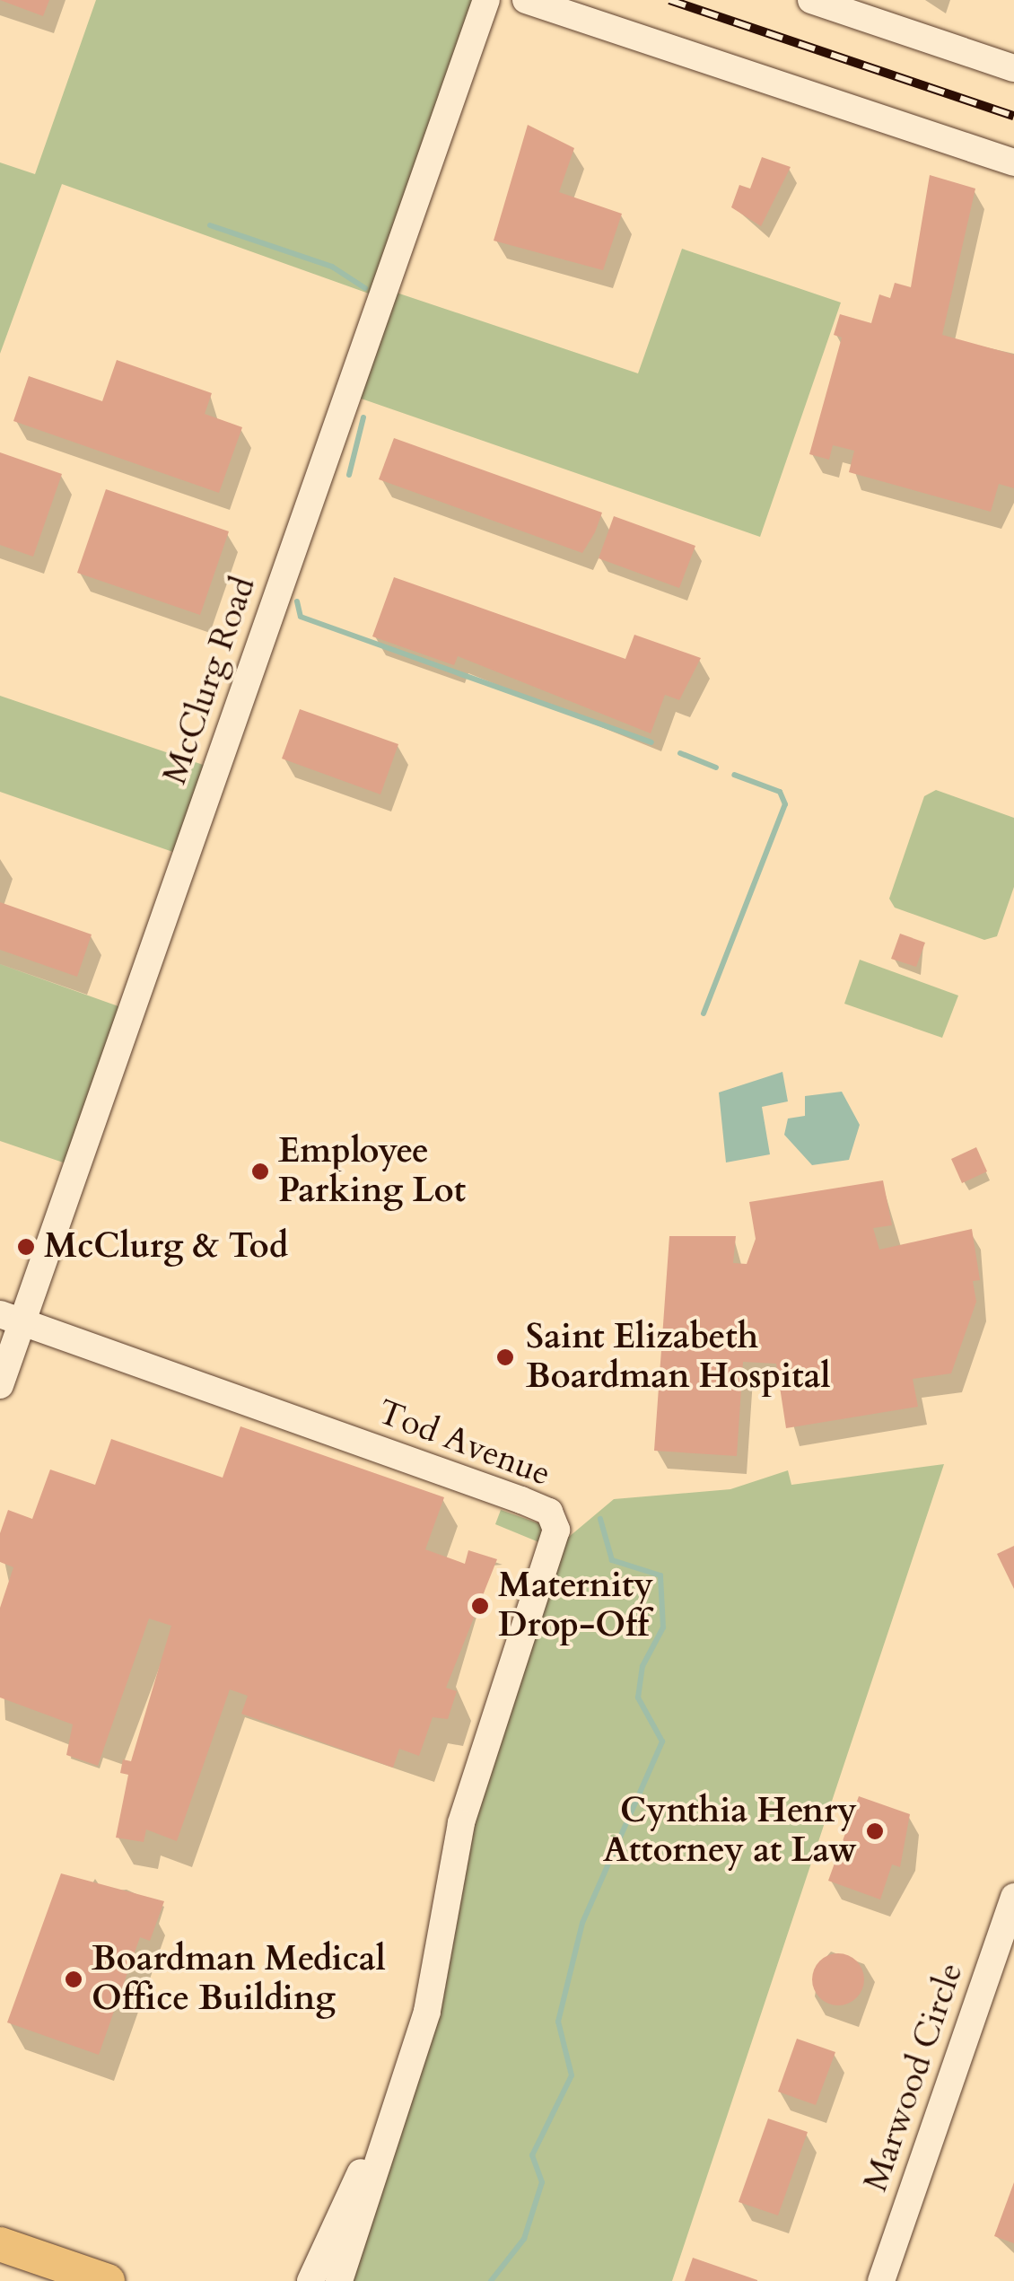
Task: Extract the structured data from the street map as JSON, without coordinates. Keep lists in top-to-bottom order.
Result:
{
  "streets": {
    "street": ["McClurg Road", "Tod Avenue", "Marwood Circle"]
  },
  "crossings": [
    ["McClurg Road", "Tod Avenue"]
  ],
  "places": [
    "Employee Parking Lot",
    "McClurg & Tod",
    "Saint Elizabeth Boardman Hospital",
    "Maternity Drop-Off",
    "Cynthia Henry Attorney at Law",
    "Boardman Medical Office Building"
  ]
}
